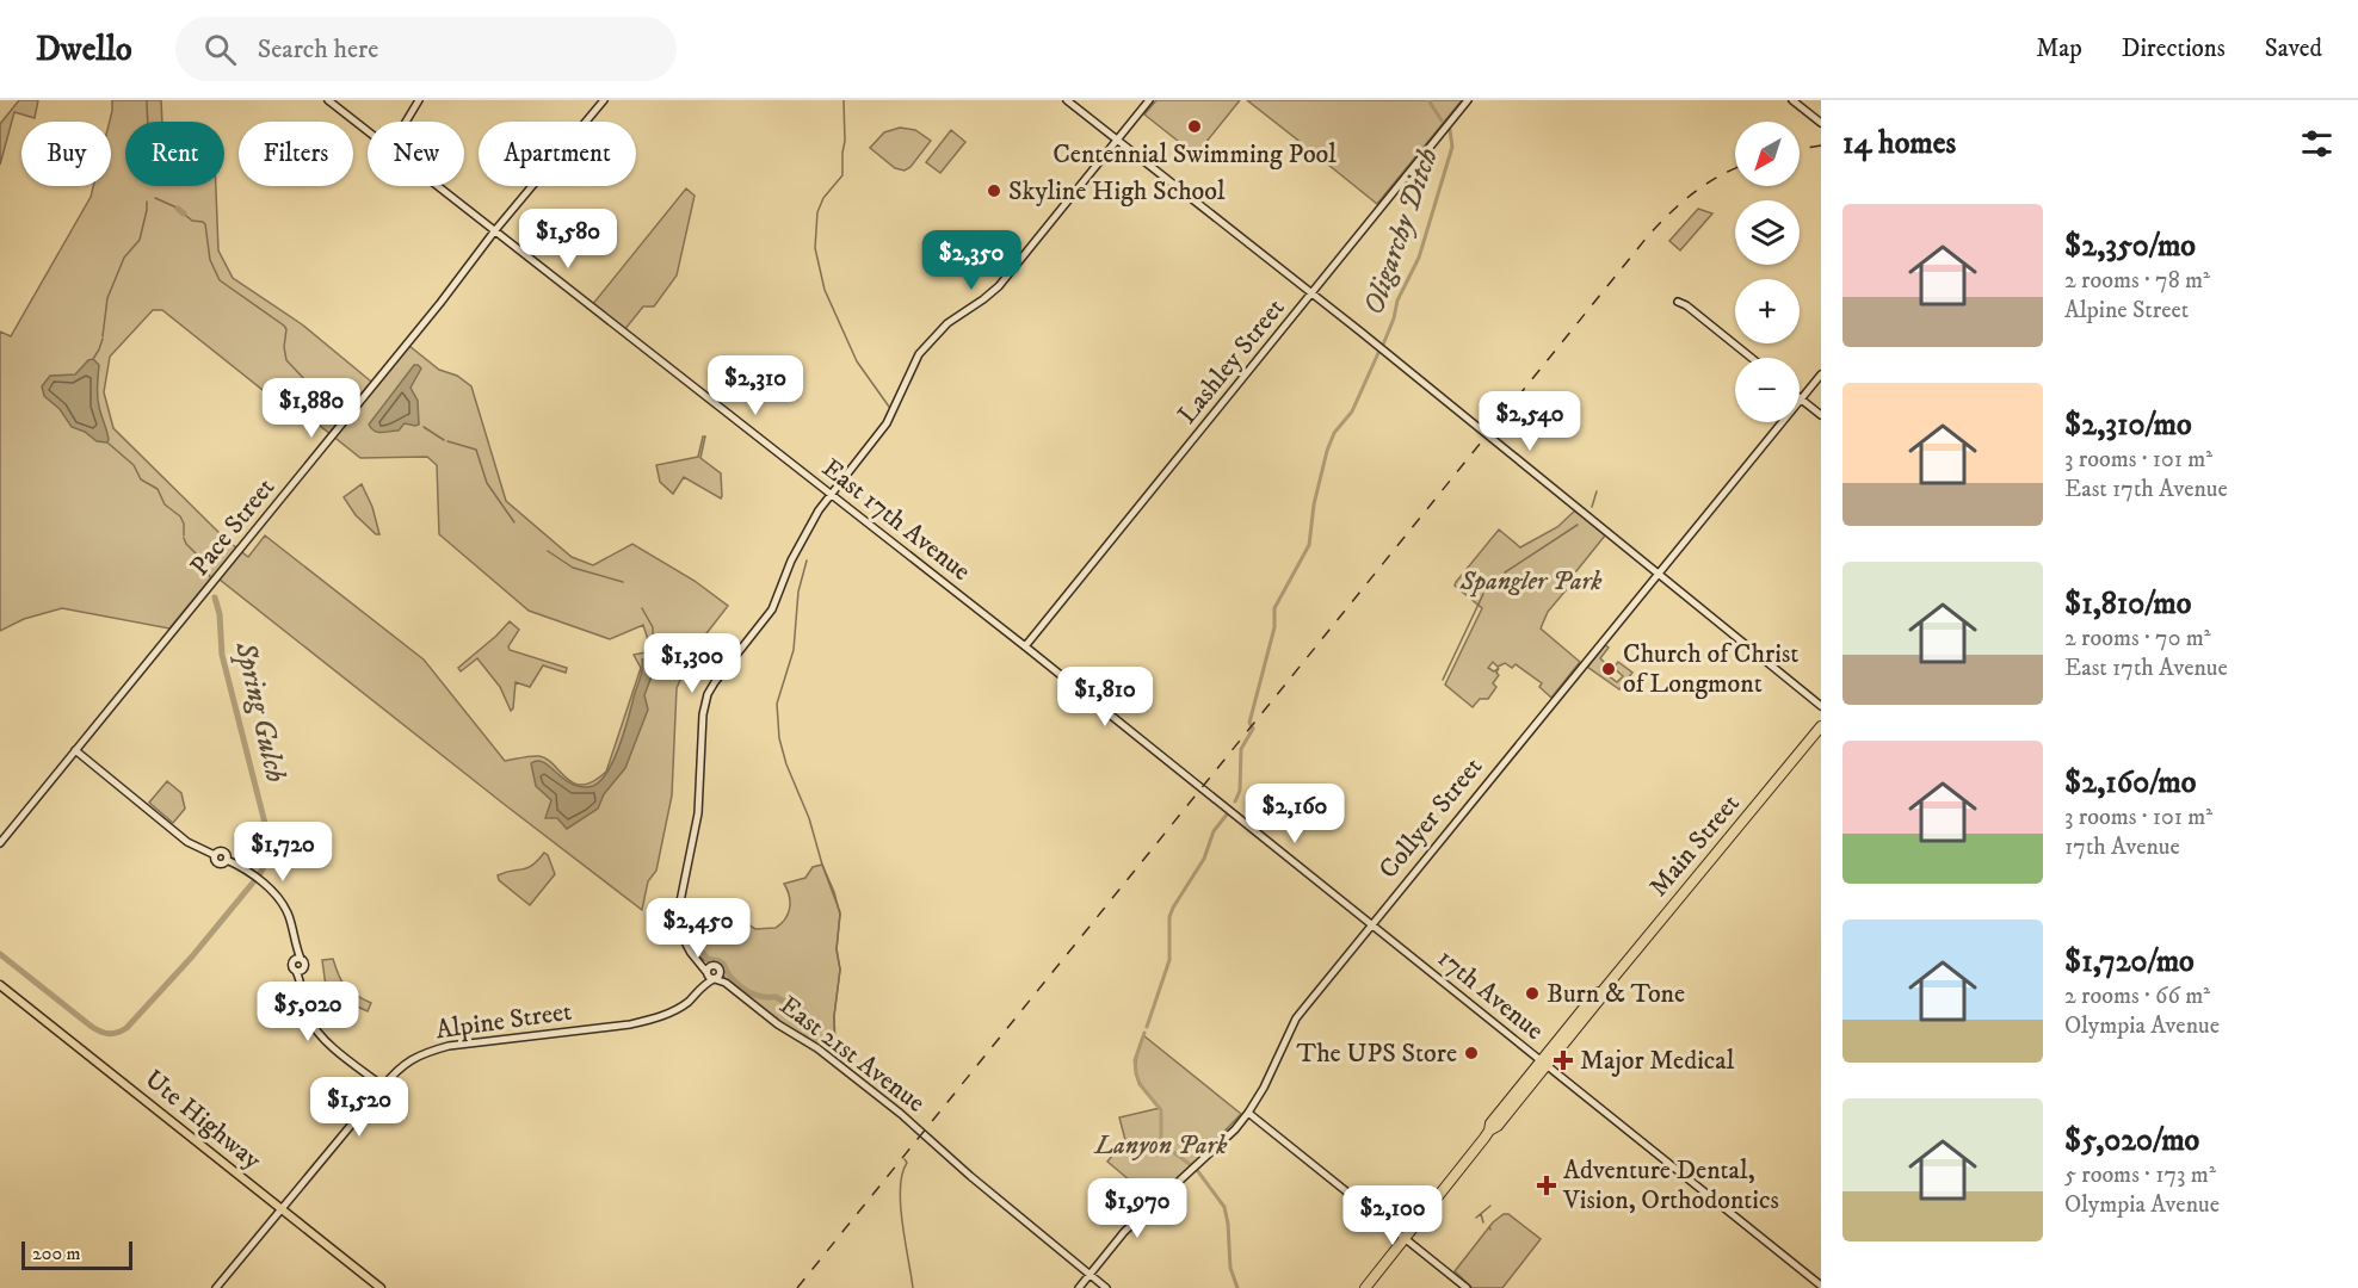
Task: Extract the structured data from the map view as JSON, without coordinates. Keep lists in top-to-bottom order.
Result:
{
  "streets": {
    "highway": ["Main Street"],
    "main road": ["Ute Highway"],
    "street": [
      "Lashley Street",
      "East 17th Avenue",
      "Pace Street",
      "Collyer Street",
      "17th Avenue",
      "Alpine Street",
      "East 21st Avenue"
    ]
  },
  "crossings": [
    ["Lashley Street", "East 17th Avenue"],
    ["East 17th Avenue", "Pace Street"],
    ["East 17th Avenue", "17th Avenue"],
    ["Collyer Street", "17th Avenue"],
    ["Collyer Street", "East 21st Avenue"],
    ["Main Street", "17th Avenue"],
    ["Alpine Street", "East 21st Avenue"],
    ["Alpine Street", "Ute Highway"]
  ],
  "water": ["Oligarchy Ditch", "Spring Gulch"],
  "parks": ["Spangler Park", "Lanyon Park"],
  "places": {
    "other": [
      "Centennial Swimming Pool",
      "Skyline High School",
      "Church of Christ of Longmont",
      "Burn & Tone",
      "The UPS Store"
    ],
    "health": ["Major Medical", "Adventure Dental, Vision, Orthodontics"]
  },
  "scale_bar": "200 m",
  "north": "bottom left",
  "page": {
    "header": "Dwello",
    "search": "Search here",
    "nav": ["Map", "Directions", "Saved"],
    "heading": "14 homes",
    "map_buttons": ["+", "−"],
    "chip": [
      "Buy",
      "Rent",
      "Filters",
      "New",
      "Apartment"
    ],
    "list": [
      {
        "name": "$2,350/mo",
        "note": "2 rooms · 78 m² · Alpine Street"
      },
      {
        "name": "$2,310/mo",
        "note": "3 rooms · 101 m² · East 17th Avenue"
      },
      {
        "name": "$1,810/mo",
        "note": "2 rooms · 70 m² · East 17th Avenue"
      },
      {
        "name": "$2,160/mo",
        "note": "3 rooms · 101 m² · 17th Avenue"
      },
      {
        "name": "$1,720/mo",
        "note": "2 rooms · 66 m² · Olympia Avenue"
      },
      {
        "name": "$5,020/mo",
        "note": "5 rooms · 173 m² · Olympia Avenue"
      }
    ],
    "price": [
      "$1,580",
      "$2,350",
      "$2,310",
      "$1,880",
      "$2,540",
      "$1,300",
      "$1,810",
      "$2,160",
      "$1,720",
      "$2,450",
      "$5,020",
      "$1,520",
      "$1,970",
      "$2,100"
    ],
    "scale": "200 m"
  }
}
